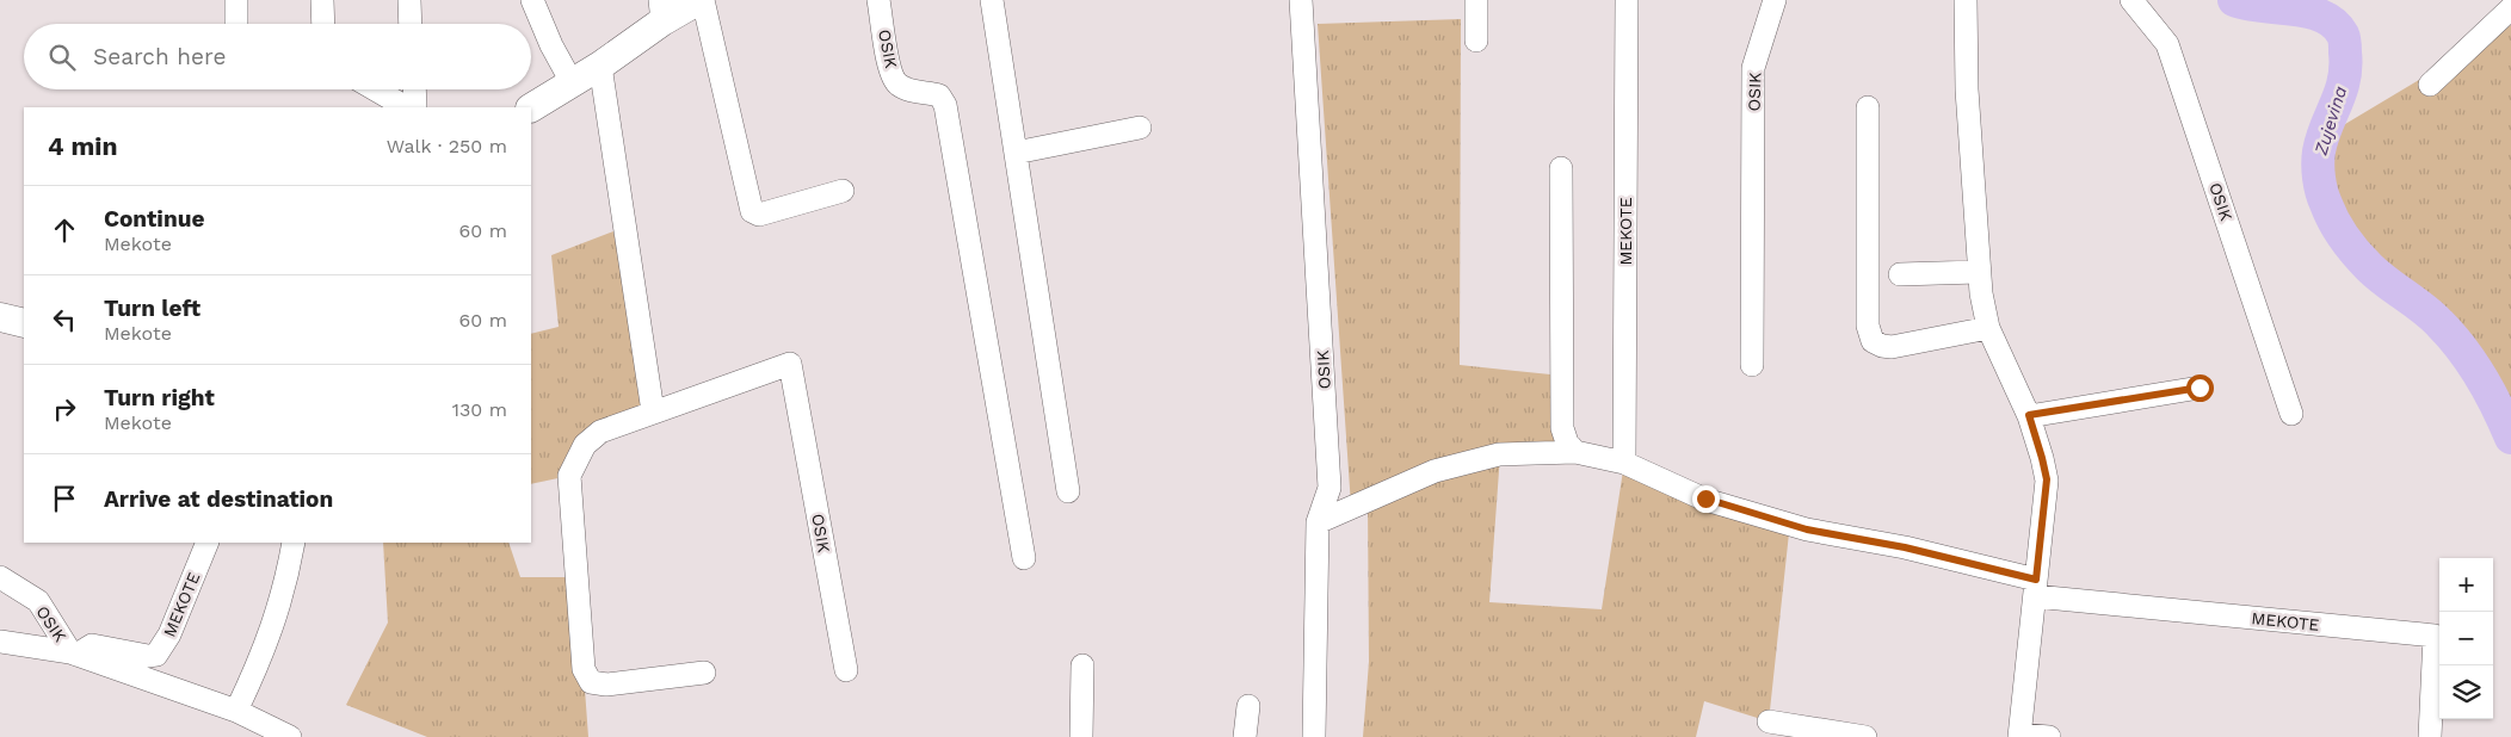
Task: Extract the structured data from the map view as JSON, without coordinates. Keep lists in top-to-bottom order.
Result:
{
  "streets": {
    "street": ["OSIK", "MEKOTE"]
  },
  "crossings": [
    ["OSIK", "MEKOTE"]
  ],
  "water": ["Zujevina"],
  "page": {
    "search": "Search here",
    "heading": ["4 min", "Walk · 250 m"],
    "list": [
      ["Continue", "Mekote", "60 m"],
      ["Turn left", "Mekote", "60 m"],
      ["Turn right", "Mekote", "130 m"],
      "Arrive at destination"
    ],
    "map_buttons": ["+", "−"]
  }
}
